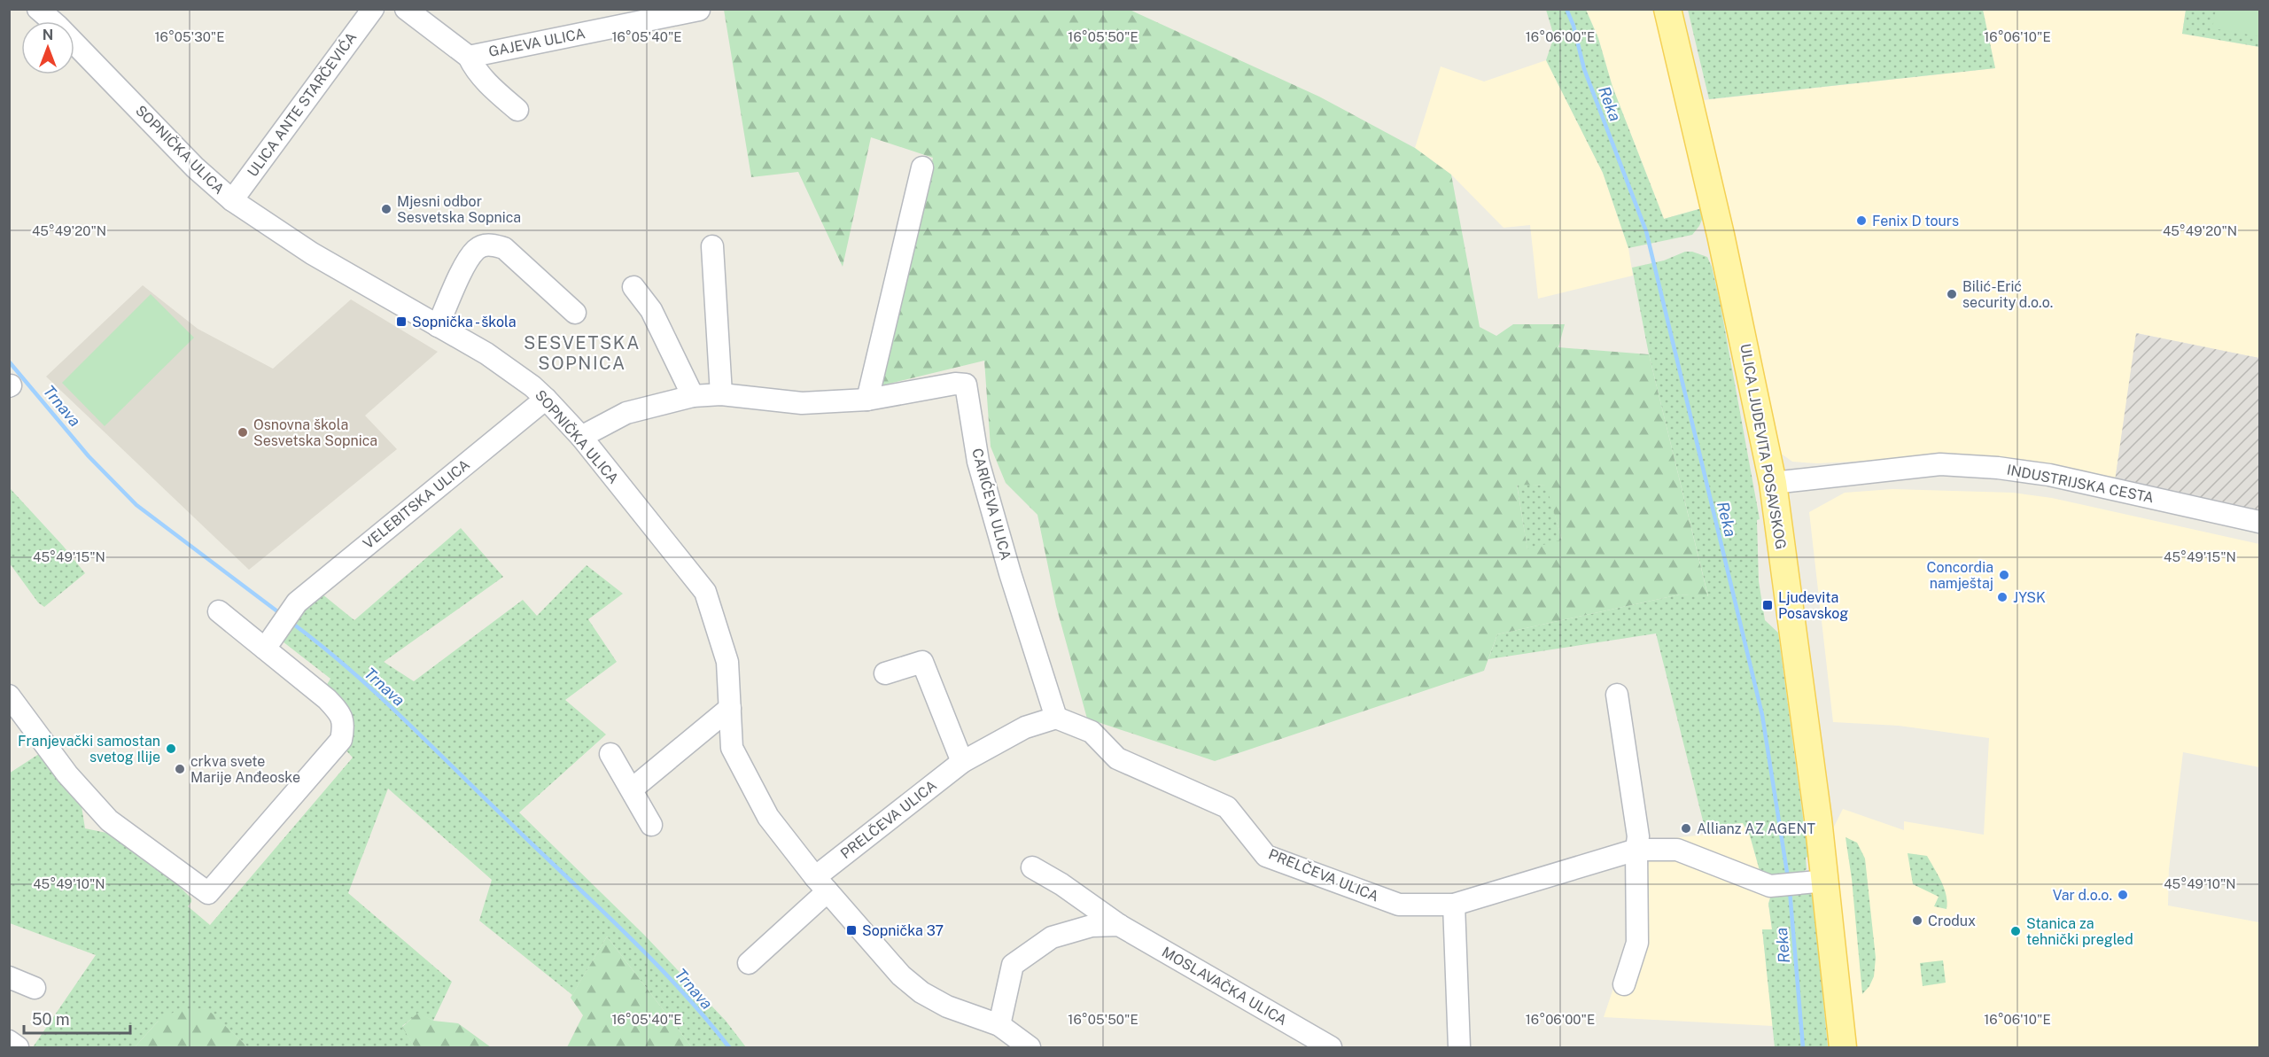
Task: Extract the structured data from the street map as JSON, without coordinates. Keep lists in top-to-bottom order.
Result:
{
  "streets": {
    "main road": ["ULICA LJUDEVITA POSAVSKOG"],
    "street": [
      "GAJEVA ULICA",
      "ULICA ANTE STARČEVIĆA",
      "SOPNIČKA ULICA",
      "INDUSTRIJSKA CESTA",
      "VELEBITSKA ULICA",
      "CARIĆEVA ULICA",
      "PRELČEVA ULICA",
      "MOSLAVAČKA ULICA"
    ]
  },
  "crossings": [
    ["ULICA ANTE STARČEVIĆA", "SOPNIČKA ULICA"],
    ["SOPNIČKA ULICA", "VELEBITSKA ULICA"],
    ["SOPNIČKA ULICA", "CARIĆEVA ULICA"],
    ["SOPNIČKA ULICA", "PRELČEVA ULICA"],
    ["ULICA LJUDEVITA POSAVSKOG", "INDUSTRIJSKA CESTA"],
    ["ULICA LJUDEVITA POSAVSKOG", "PRELČEVA ULICA"],
    ["CARIĆEVA ULICA", "PRELČEVA ULICA"]
  ],
  "districts": ["SESVETSKA SOPNICA"],
  "water": ["Reka", "Trnava"],
  "places": {
    "other": [
      "Mjesni odbor Sesvetska Sopnica",
      "Fenix D tours",
      "Bilić-Erić security d.o.o.",
      "Osnovna škola Sesvetska Sopnica",
      "Concordia namještaj",
      "JYSK",
      "Franjevački samostan svetog Ilije",
      "crkva svete Marije Anđeoske",
      "Allianz AZ AGENT",
      "Var d.o.o.",
      "Crodux",
      "Stanica za tehnički pregled"
    ],
    "transit": ["Sopnička - škola", "Ljudevita Posavskog", "Sopnička 37"]
  },
  "scale_bar": "50 m",
  "north": "top",
  "coordinates": [
    "16°05'30\"E",
    "16°05'40\"E",
    "16°05'50\"E",
    "16°06'00\"E",
    "16°06'10\"E",
    "45°49'20\"N",
    "45°49'15\"N",
    "45°49'10\"N"
  ]
}
